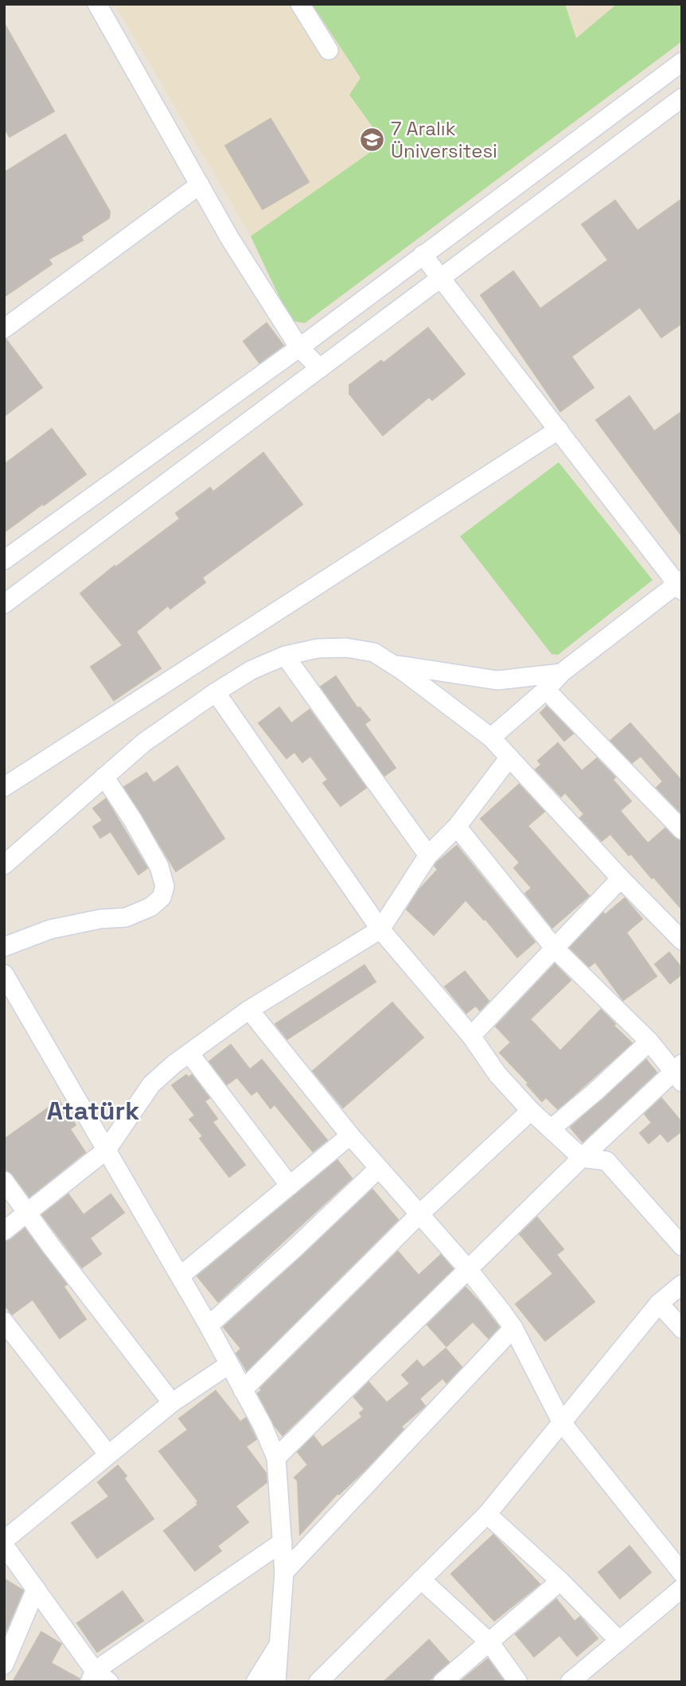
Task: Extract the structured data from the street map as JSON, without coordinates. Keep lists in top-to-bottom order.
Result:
{
  "districts": ["Atatürk"],
  "places": {
    "school or university": ["7 Aralık Üniversitesi"]
  }
}
